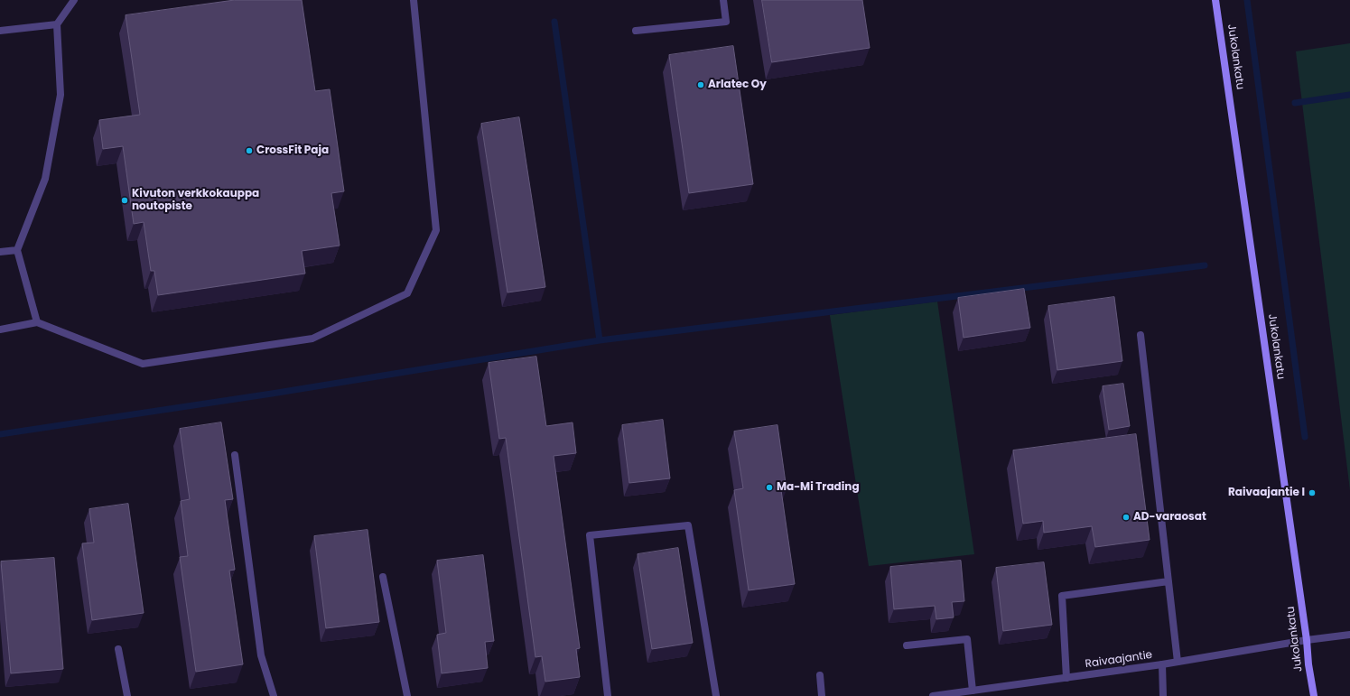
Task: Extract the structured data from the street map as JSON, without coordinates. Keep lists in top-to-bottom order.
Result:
{
  "streets": {
    "main road": ["Jukolankatu"],
    "street": ["Raivaajantie"]
  },
  "crossings": [
    ["Jukolankatu", "Raivaajantie"]
  ],
  "places": [
    "Arlatec Oy",
    "CrossFit Paja",
    "Kivuton verkkokauppa noutopiste",
    "Ma-Mi Trading",
    "Raivaajantie I",
    "AD-varaosat"
  ]
}
